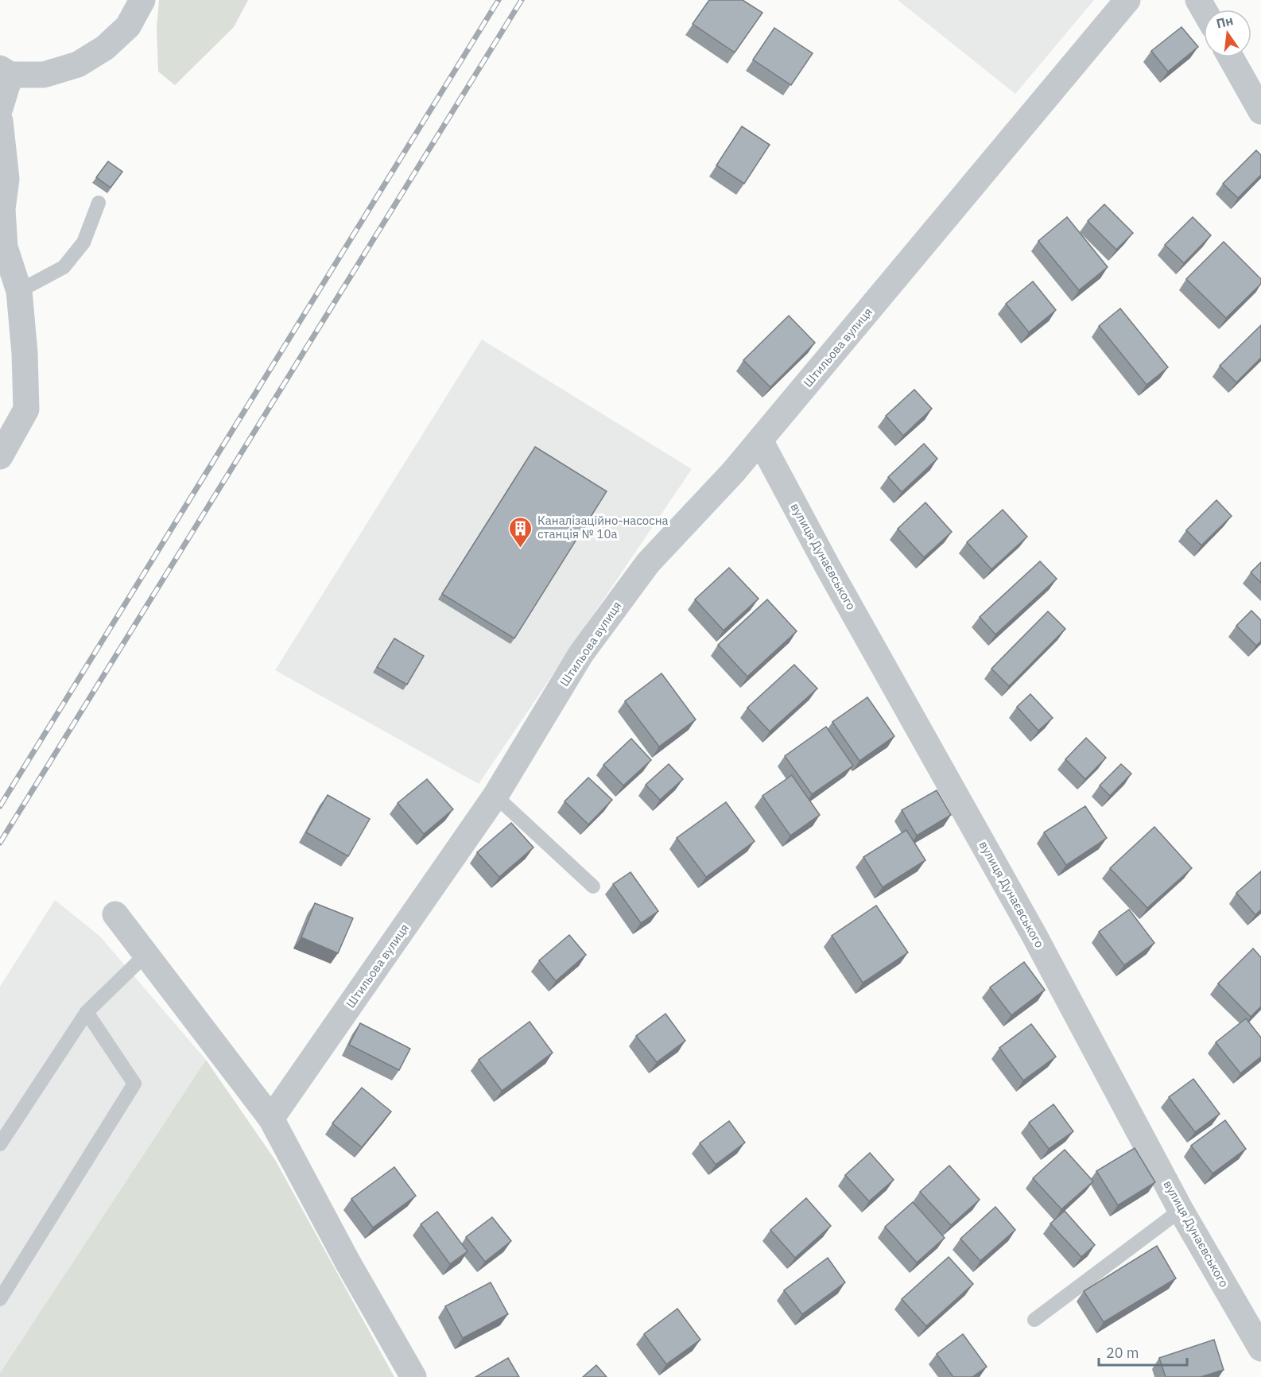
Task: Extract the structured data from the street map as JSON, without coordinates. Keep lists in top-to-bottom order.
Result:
{
  "streets": {
    "street": ["Штильова вулиця", "вулиця Дунаєвського"]
  },
  "crossings": [
    ["Штильова вулиця", "вулиця Дунаєвського"]
  ],
  "places": {
    "building": ["Каналізаційно-насосна станція № 10а"]
  },
  "scale_bar": "20 m",
  "north": "top"
}
